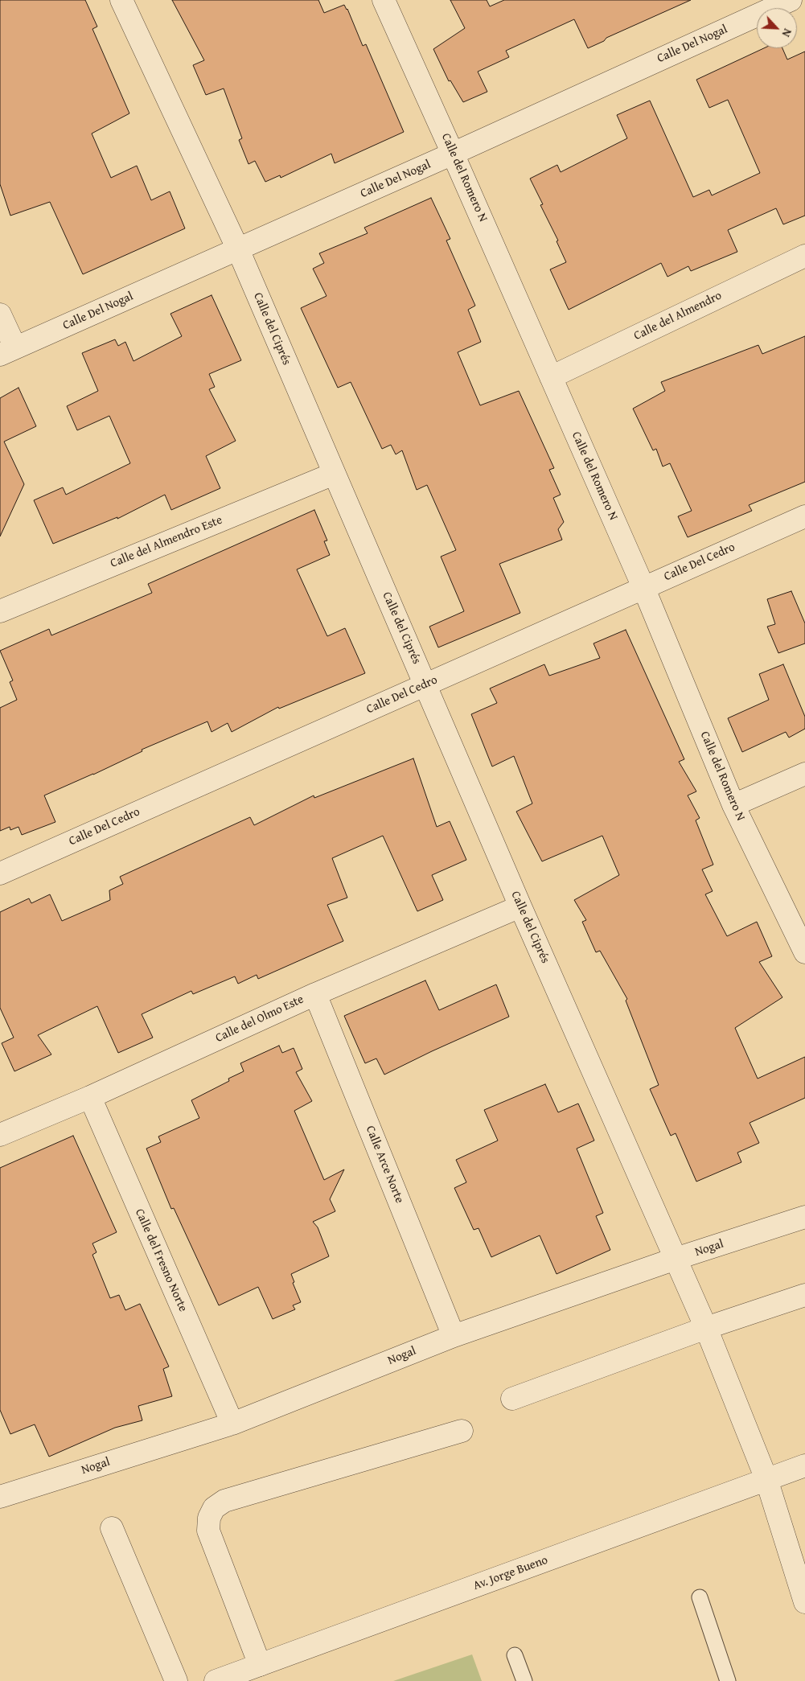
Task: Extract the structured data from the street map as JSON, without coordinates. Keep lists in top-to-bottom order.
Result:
{
  "streets": {
    "street": [
      "Calle Del Nogal",
      "Calle del Romero N",
      "Calle del Almendro",
      "Calle del Ciprés",
      "Calle del Almendro Este",
      "Calle Del Cedro",
      "Calle del Olmo Este",
      "Calle Arce Norte",
      "Nogal",
      "Calle del Fresno Norte",
      "Av. Jorge Bueno"
    ]
  },
  "crossings": [
    ["Calle Del Nogal", "Calle del Romero N"],
    ["Calle Del Nogal", "Calle del Ciprés"],
    ["Calle del Romero N", "Calle del Almendro"],
    ["Calle del Romero N", "Calle Del Cedro"],
    ["Calle del Ciprés", "Calle del Almendro Este"],
    ["Calle del Ciprés", "Calle Del Cedro"],
    ["Calle del Ciprés", "Calle del Olmo Este"],
    ["Calle del Ciprés", "Nogal"],
    ["Calle del Ciprés", "Av. Jorge Bueno"],
    ["Calle del Olmo Este", "Calle Arce Norte"],
    ["Calle del Olmo Este", "Calle del Fresno Norte"],
    ["Calle Arce Norte", "Nogal"],
    ["Nogal", "Calle del Fresno Norte"]
  ],
  "north": "bottom right"
}
